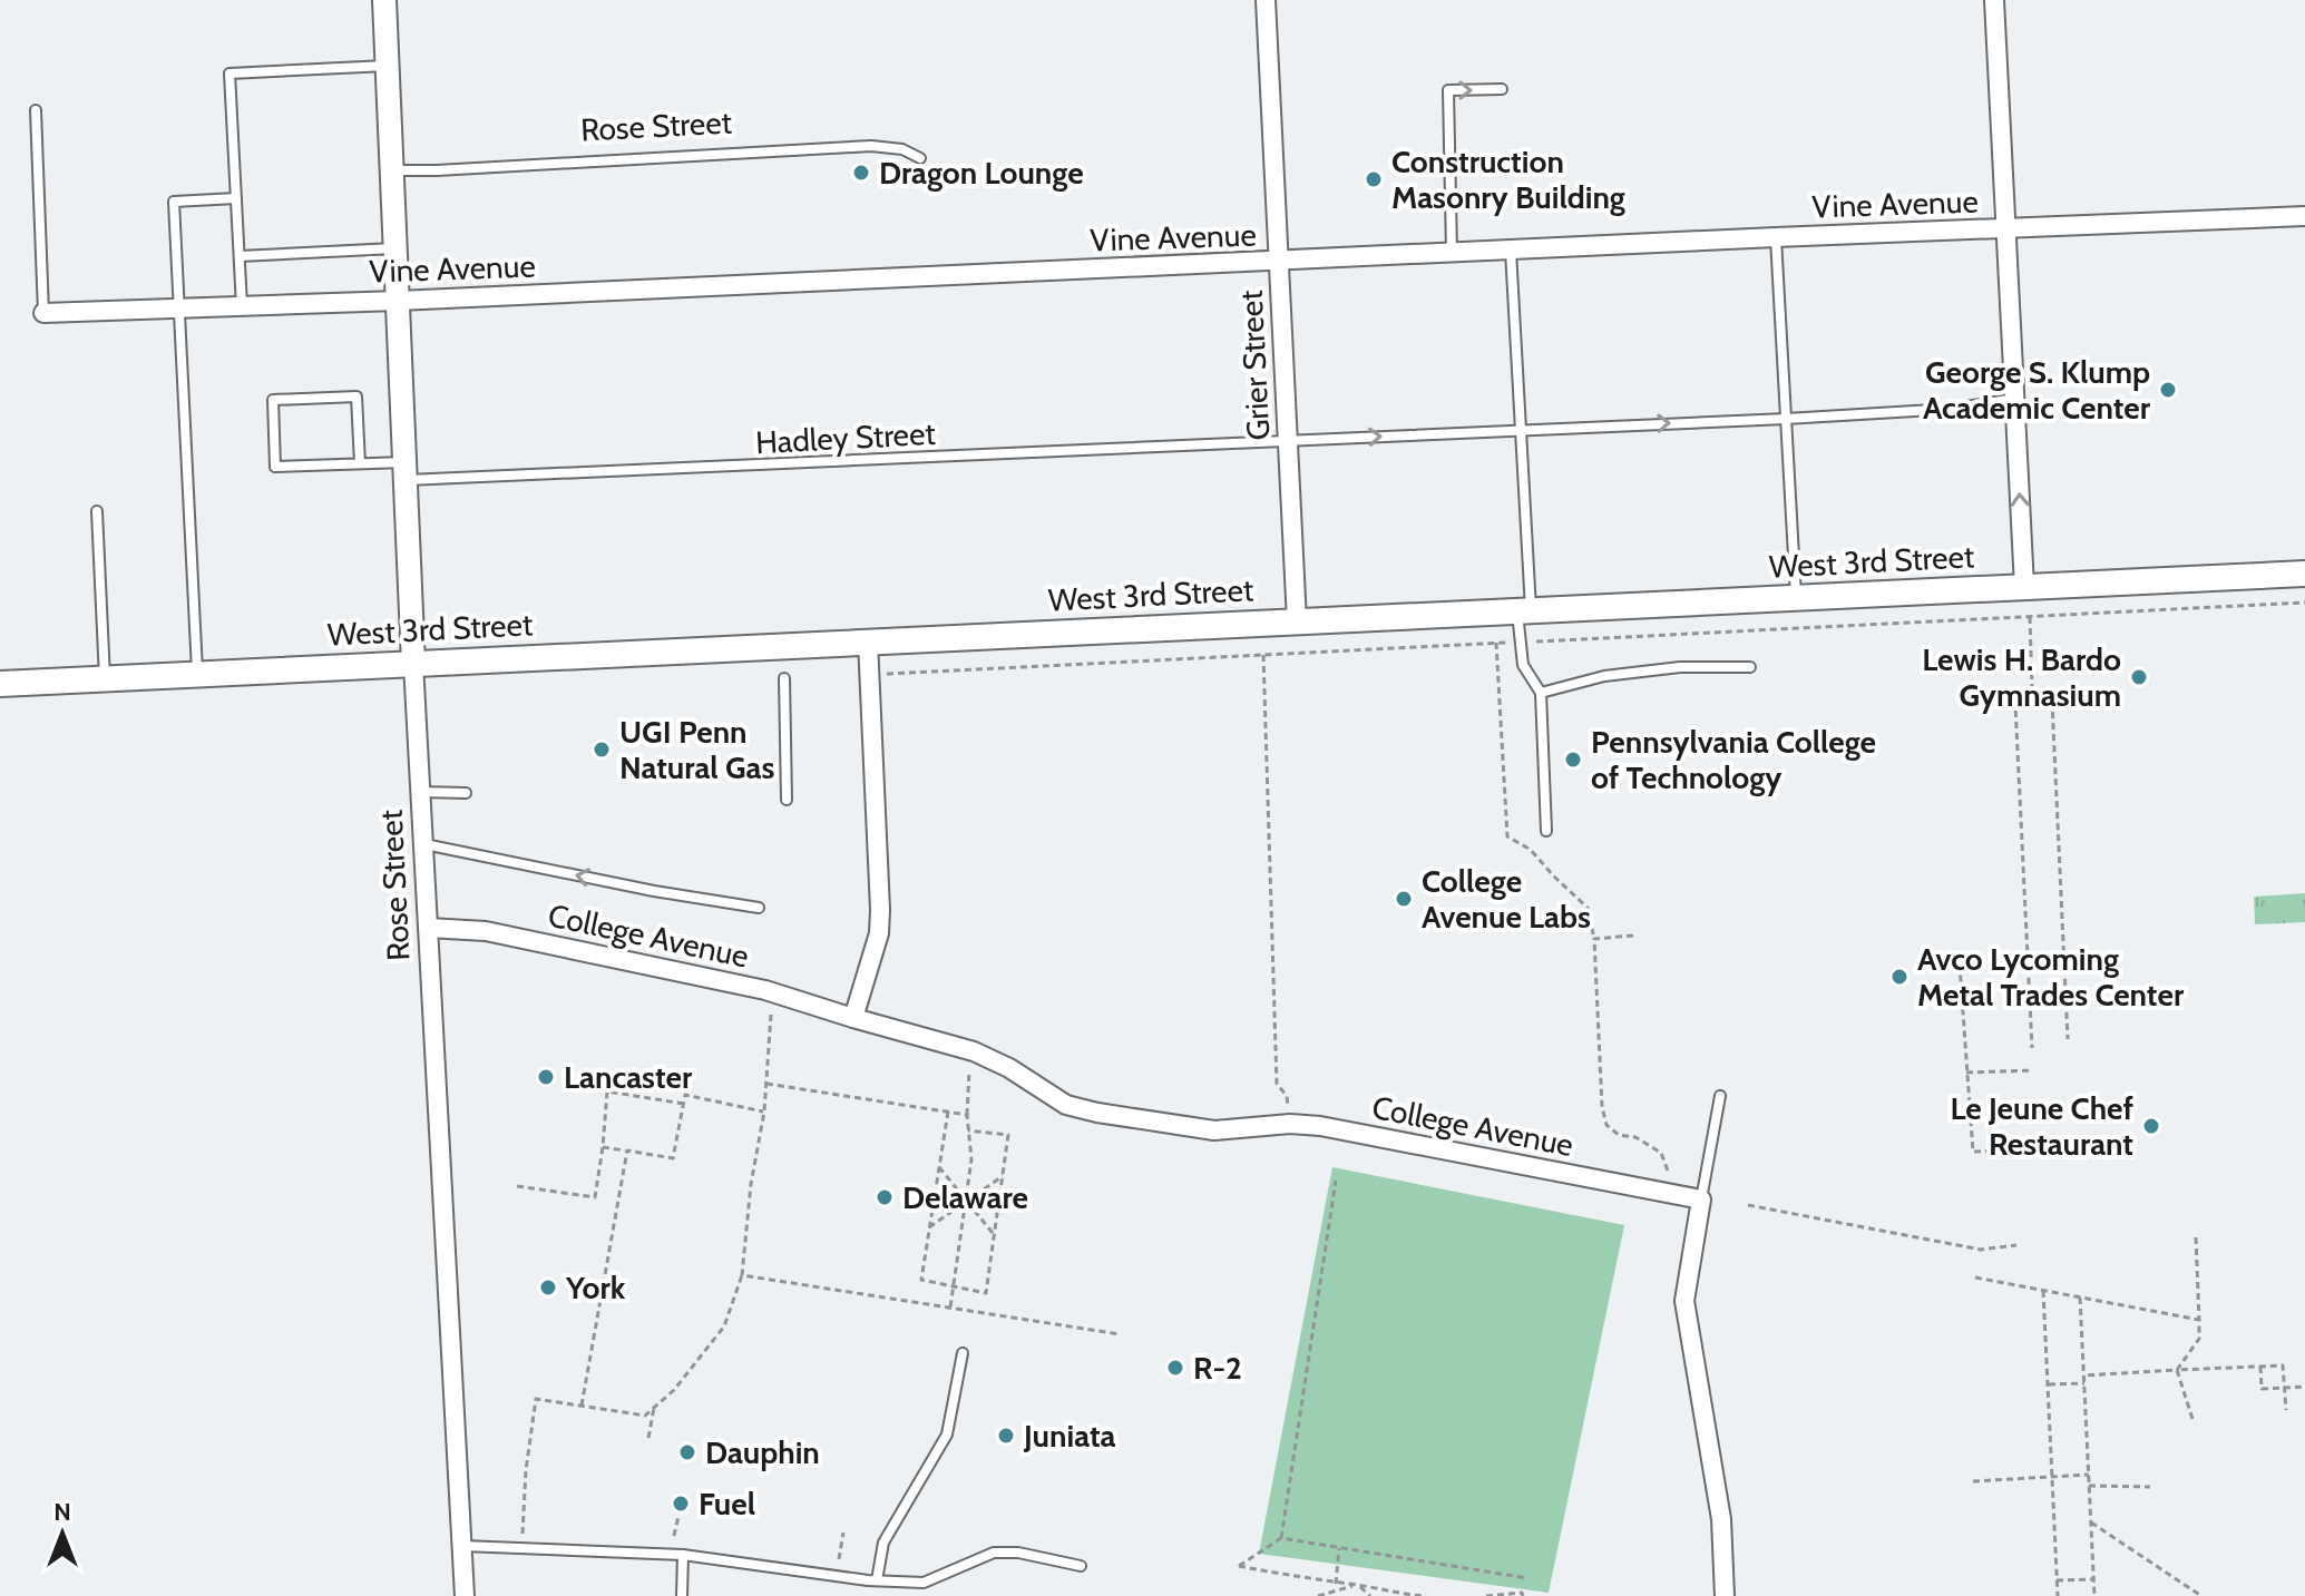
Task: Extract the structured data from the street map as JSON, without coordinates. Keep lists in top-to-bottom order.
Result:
{
  "streets": {
    "main road": ["West 3rd Street"],
    "street": [
      "Rose Street",
      "Vine Avenue",
      "Grier Street",
      "College Avenue"
    ],
    "lane": ["Hadley Street"]
  },
  "crossings": [
    ["Rose Street", "Vine Avenue"],
    ["Rose Street", "Hadley Street"],
    ["Rose Street", "West 3rd Street"],
    ["Rose Street", "College Avenue"],
    ["Vine Avenue", "Grier Street"],
    ["Grier Street", "Hadley Street"],
    ["Grier Street", "West 3rd Street"]
  ],
  "places": [
    "Dragon Lounge",
    "Construction Masonry Building",
    "George S. Klump Academic Center",
    "Lewis H. Bardo Gymnasium",
    "UGI Penn Natural Gas",
    "Pennsylvania College of Technology",
    "College Avenue Labs",
    "Avco Lycoming Metal Trades Center",
    "Lancaster",
    "Le Jeune Chef Restaurant",
    "Delaware",
    "York",
    "R-2",
    "Juniata",
    "Dauphin",
    "Fuel"
  ],
  "north": "top"
}
